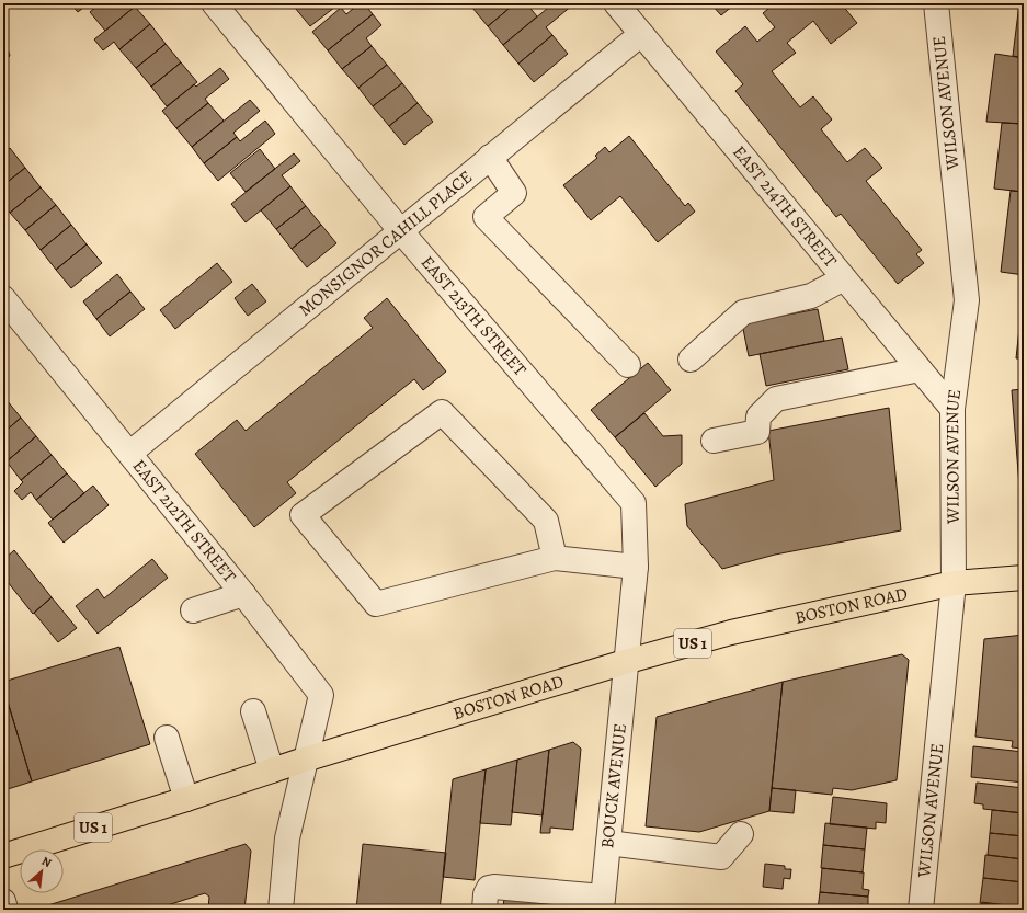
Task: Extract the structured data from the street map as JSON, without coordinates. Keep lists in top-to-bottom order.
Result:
{
  "streets": {
    "main road": ["BOSTON ROAD", "US 1"],
    "street": [
      "WILSON AVENUE",
      "EAST 214TH STREET",
      "MONSIGNOR CAHILL PLACE",
      "EAST 213TH STREET",
      "EAST 212TH STREET",
      "BOUCK AVENUE"
    ]
  },
  "crossings": [
    ["WILSON AVENUE", "EAST 214TH STREET"],
    ["WILSON AVENUE", "BOSTON ROAD"],
    ["EAST 214TH STREET", "MONSIGNOR CAHILL PLACE"],
    ["MONSIGNOR CAHILL PLACE", "EAST 213TH STREET"],
    ["MONSIGNOR CAHILL PLACE", "EAST 212TH STREET"],
    ["EAST 213TH STREET", "BOSTON ROAD"],
    ["EAST 213TH STREET", "BOUCK AVENUE"],
    ["EAST 212TH STREET", "BOSTON ROAD"],
    ["BOSTON ROAD", "BOUCK AVENUE"]
  ],
  "north": "top right"
}
